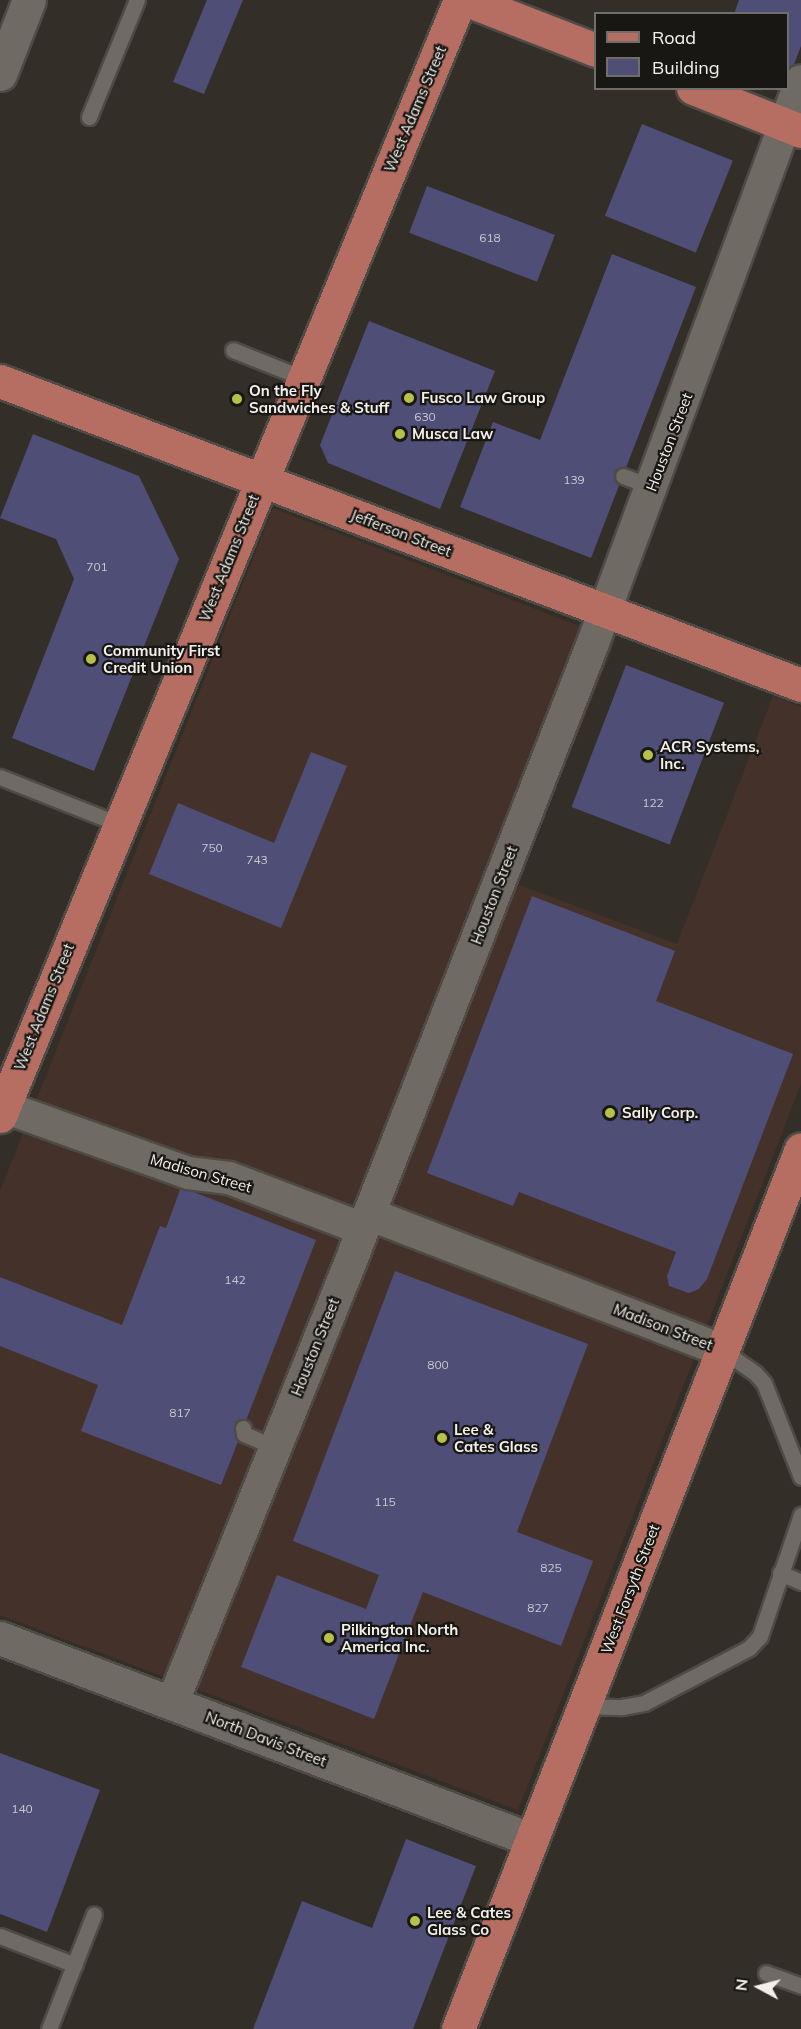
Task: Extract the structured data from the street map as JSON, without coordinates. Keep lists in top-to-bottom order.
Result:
{
  "streets": {
    "main road": ["West Adams Street", "Jefferson Street", "West Forsyth Street"],
    "street": ["Houston Street", "Madison Street", "North Davis Street"]
  },
  "crossings": [
    ["West Adams Street", "Jefferson Street"],
    ["West Adams Street", "Madison Street"],
    ["Houston Street", "Jefferson Street"],
    ["Houston Street", "Madison Street"],
    ["Houston Street", "North Davis Street"],
    ["Madison Street", "West Forsyth Street"],
    ["West Forsyth Street", "North Davis Street"]
  ],
  "places": [
    "Fusco Law Group",
    "On the Fly Sandwiches & Stuff",
    "Musca Law",
    "Community First Credit Union",
    "ACR Systems, Inc.",
    "Sally Corp.",
    "Lee & Cates Glass",
    "Pilkington North America Inc.",
    "Lee & Cates Glass Co"
  ],
  "house_numbers": [
    "618",
    "630",
    "139",
    "701",
    "122",
    "750",
    "743",
    "142",
    "800",
    "817",
    "115",
    "825",
    "827",
    "140"
  ],
  "legend": ["Road", "Building"],
  "north": "left"
}
